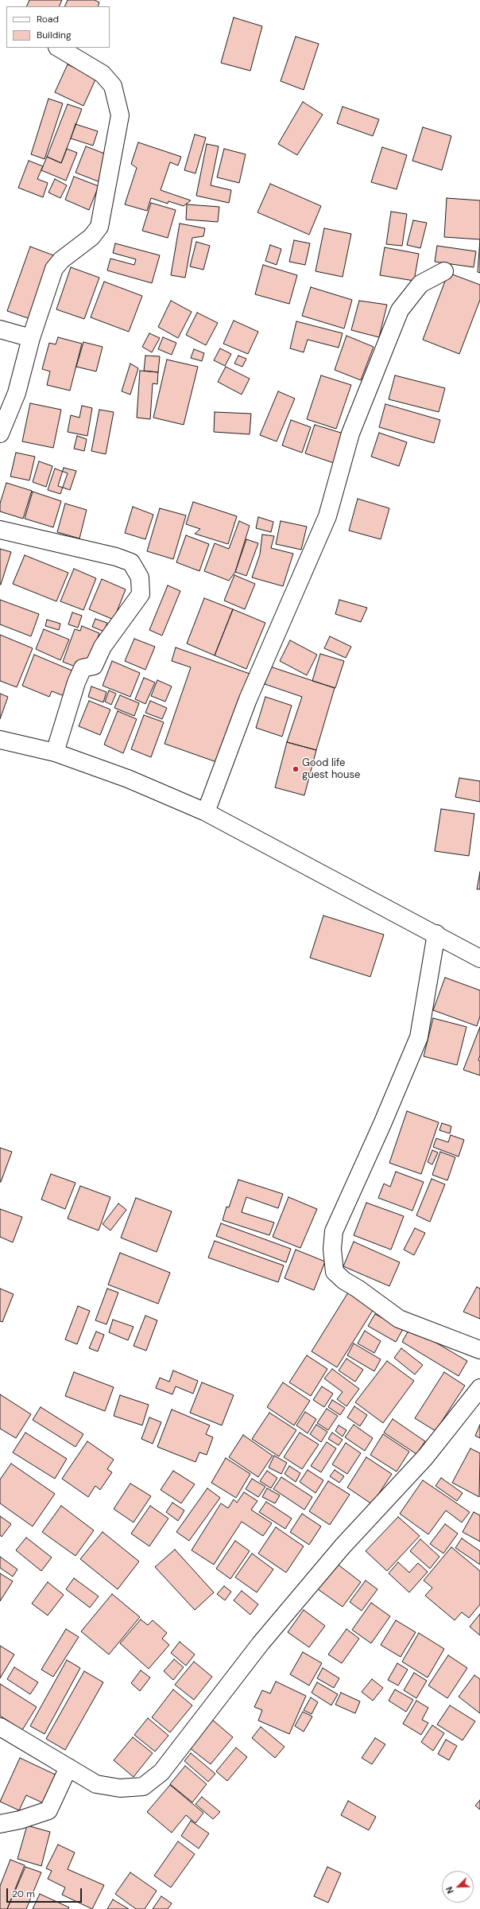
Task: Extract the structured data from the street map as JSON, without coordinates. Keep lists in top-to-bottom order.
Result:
{
  "places": ["Good life guest house"],
  "legend": ["Road", "Building"],
  "scale_bar": "20 m",
  "north": "bottom left"
}
